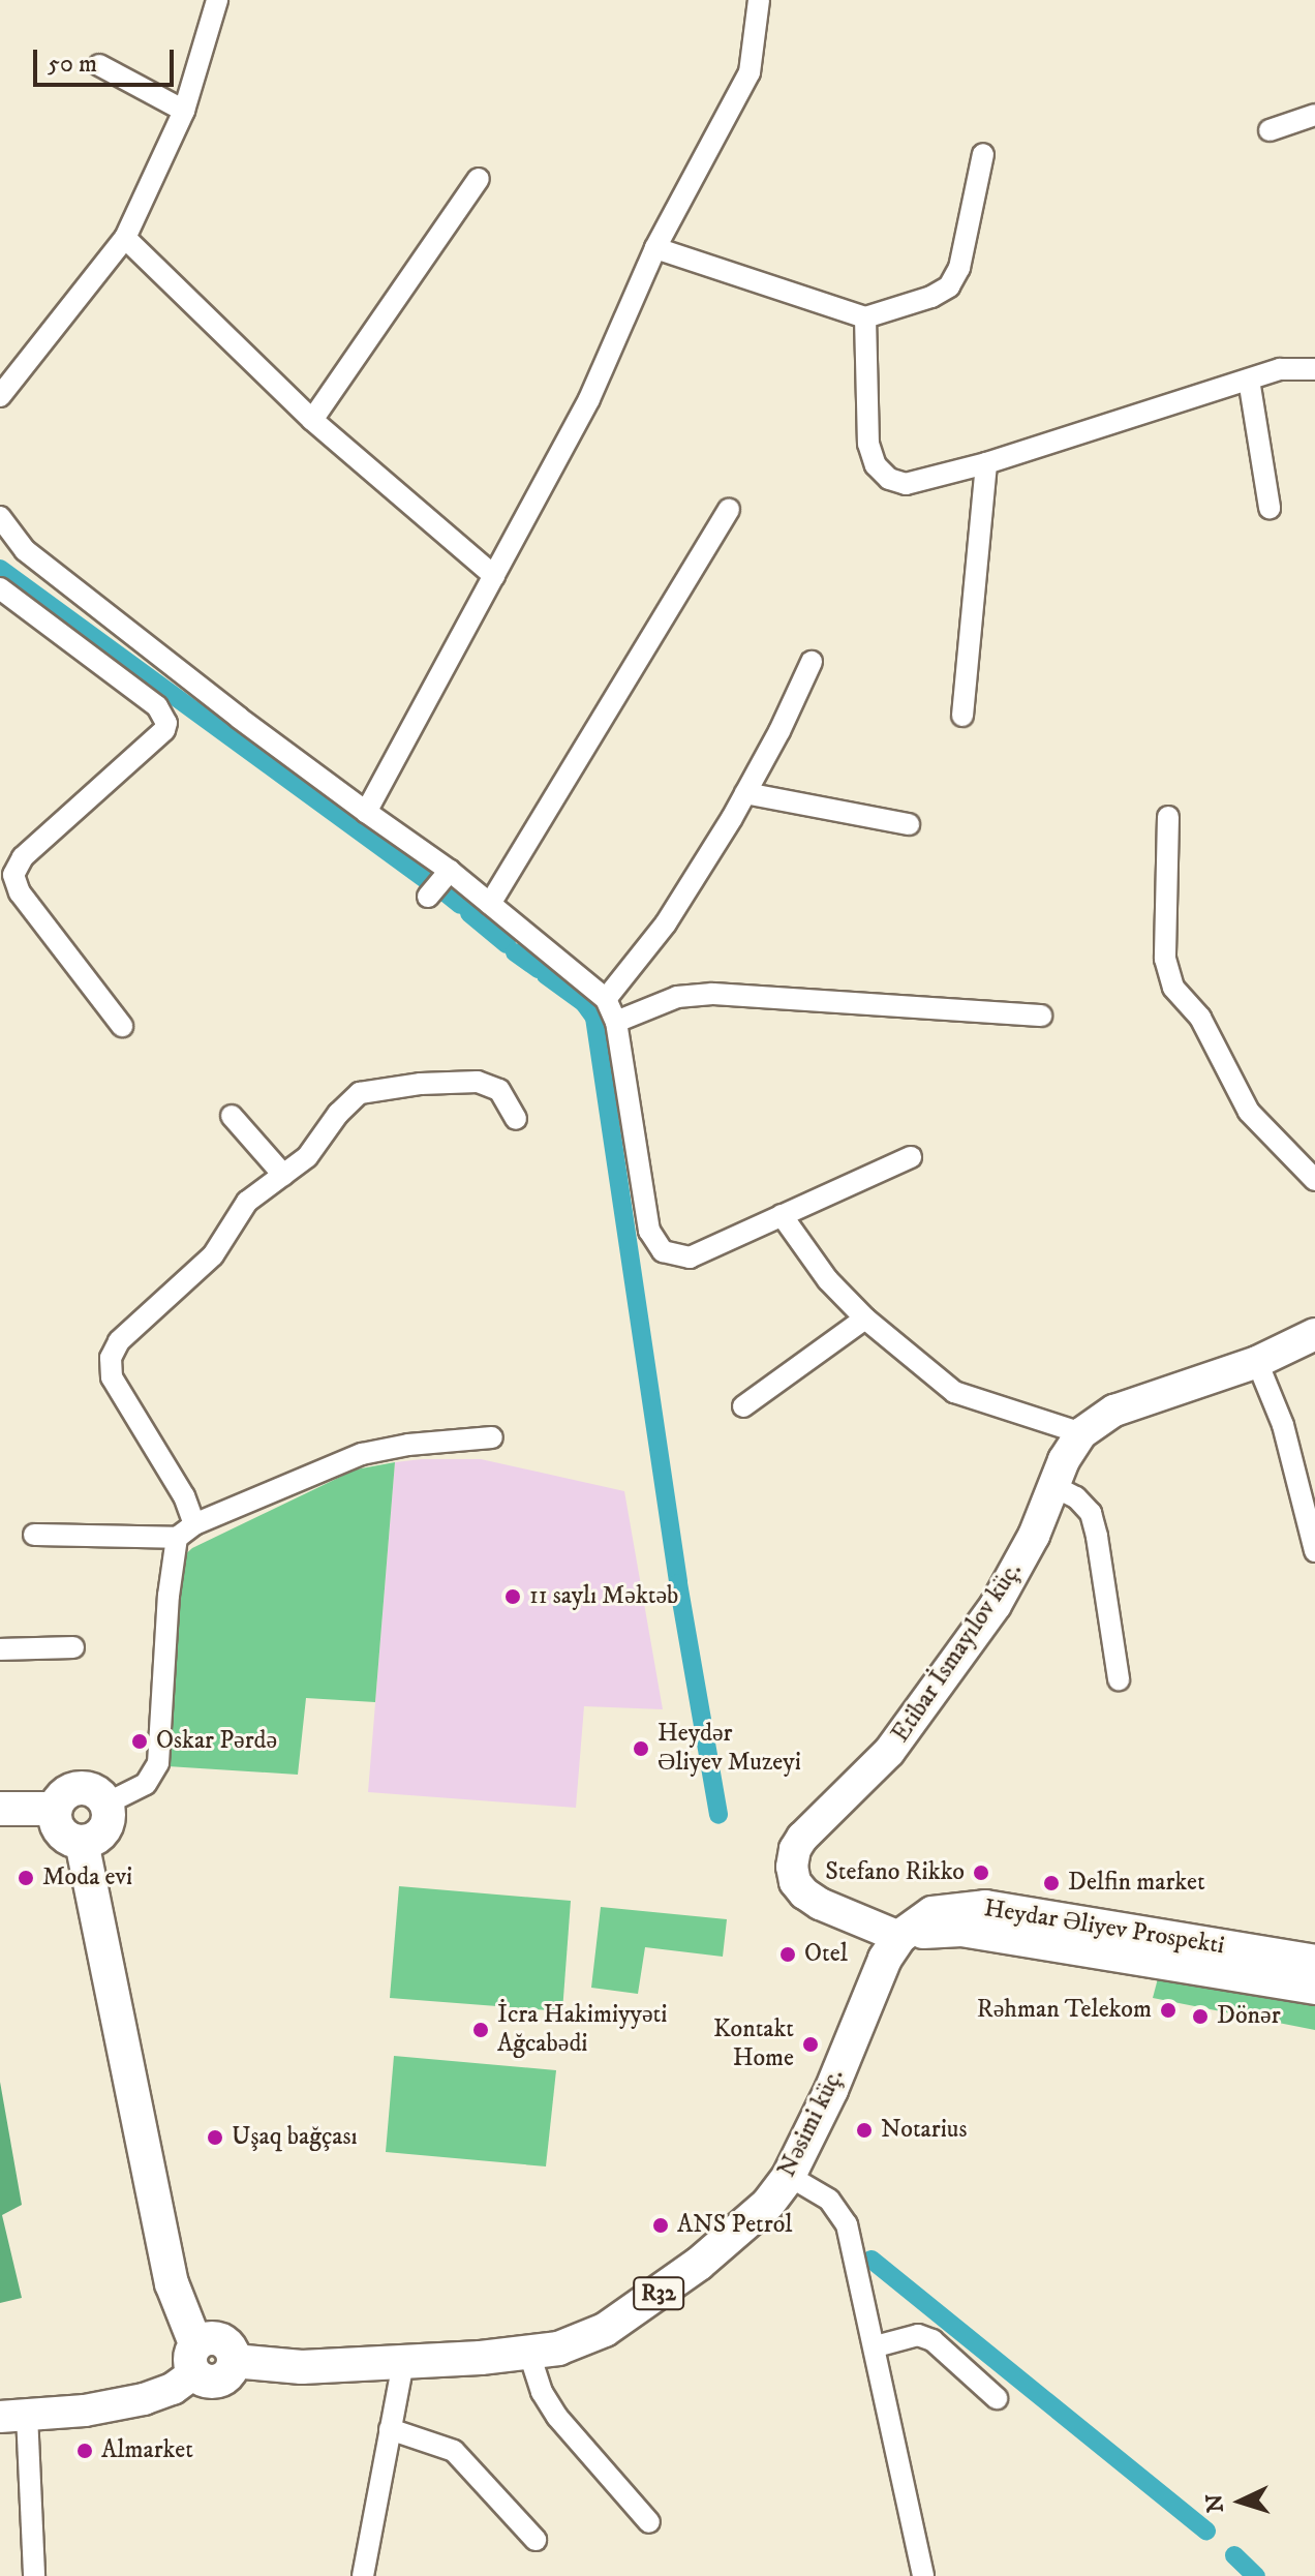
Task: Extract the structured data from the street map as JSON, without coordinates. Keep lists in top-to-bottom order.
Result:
{
  "streets": {
    "main road": ["Heydar Əliyev Prospekti", "Nəsimi küç.", "R32"],
    "street": ["Etibar İsmayılov küç."]
  },
  "crossings": [
    ["Etibar İsmayılov küç.", "Heydar Əliyev Prospekti"],
    ["Etibar İsmayılov küç.", "Nəsimi küç."],
    ["Heydar Əliyev Prospekti", "Nəsimi küç."]
  ],
  "places": [
    "11 saylı Məktəb",
    "Oskar Pərdə",
    "Heydər Əliyev Muzeyi",
    "Stefano Rikko",
    "Moda evi",
    "Delfin market",
    "Otel",
    "Rəhman Telekom",
    "Dönər",
    "İcra Hakimiyyəti Ağcabədi",
    "Kontakt Home",
    "Notarius",
    "Uşaq bağçası",
    "ANS Petrol",
    "Almarket"
  ],
  "scale_bar": "50 m",
  "north": "left"
}
